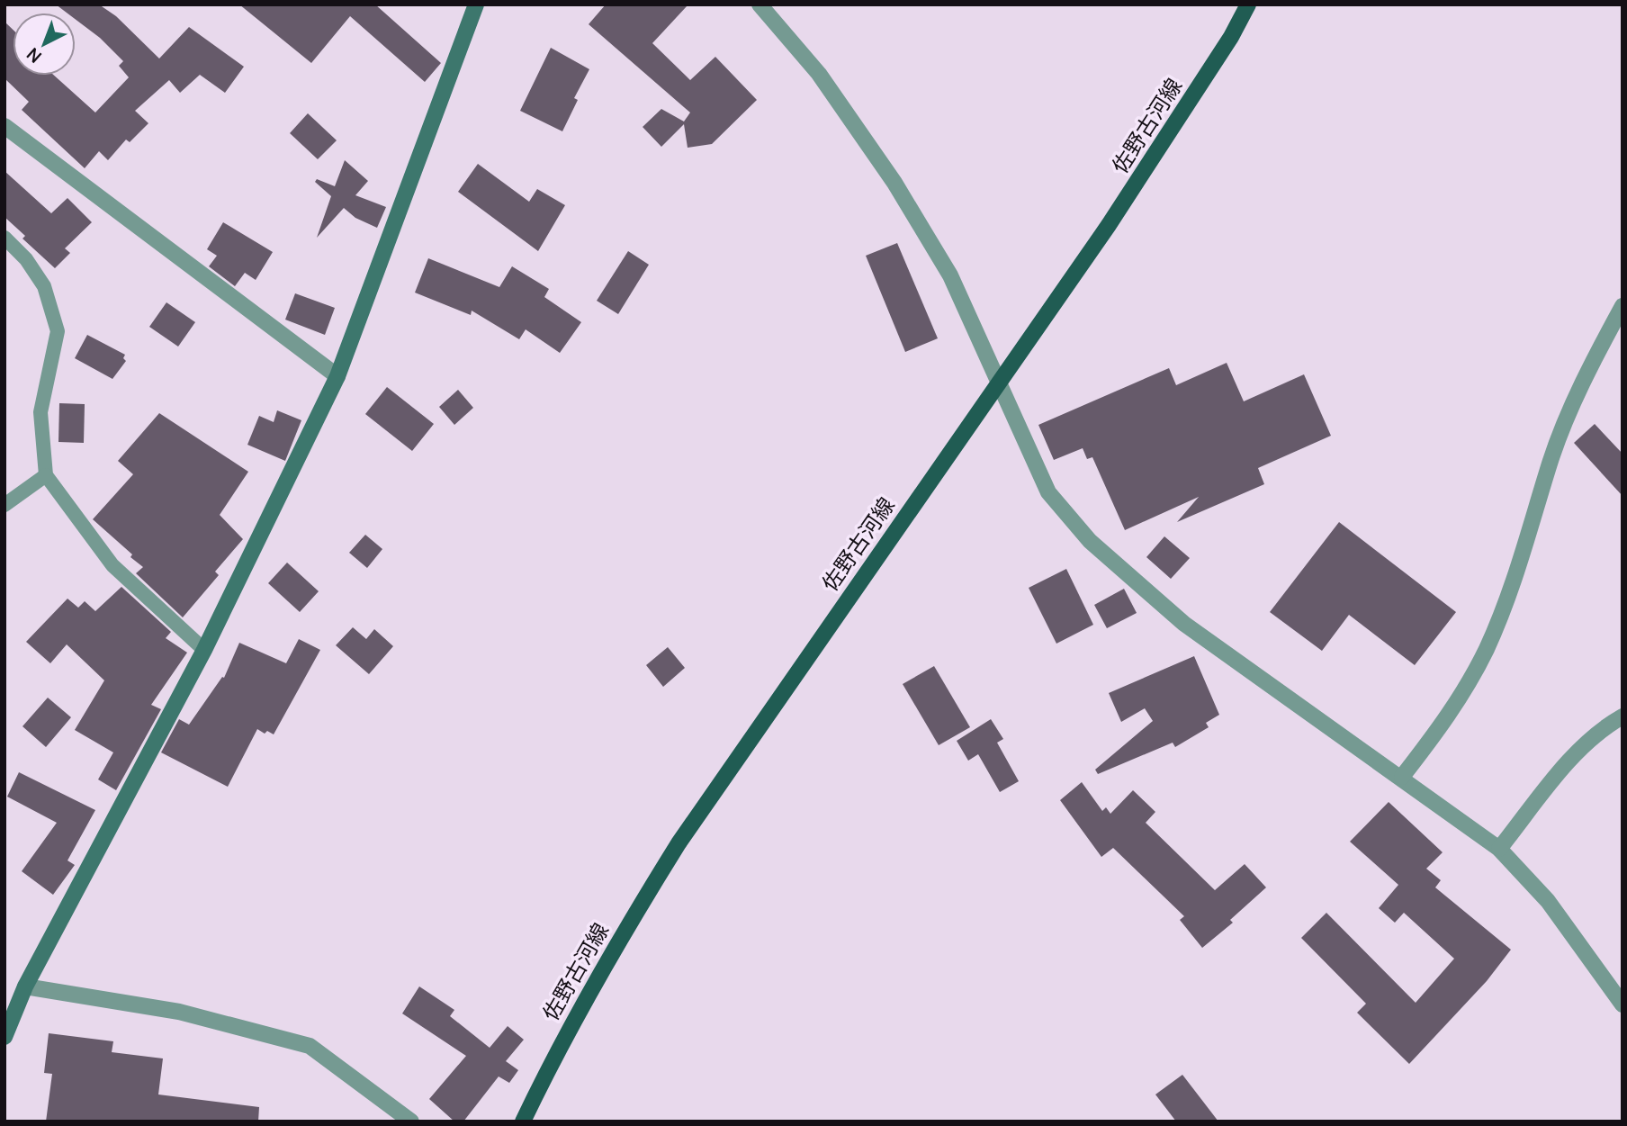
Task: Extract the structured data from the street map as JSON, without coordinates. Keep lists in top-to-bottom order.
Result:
{
  "streets": {
    "main road": ["佐野古河線"]
  },
  "north": "bottom left"
}
